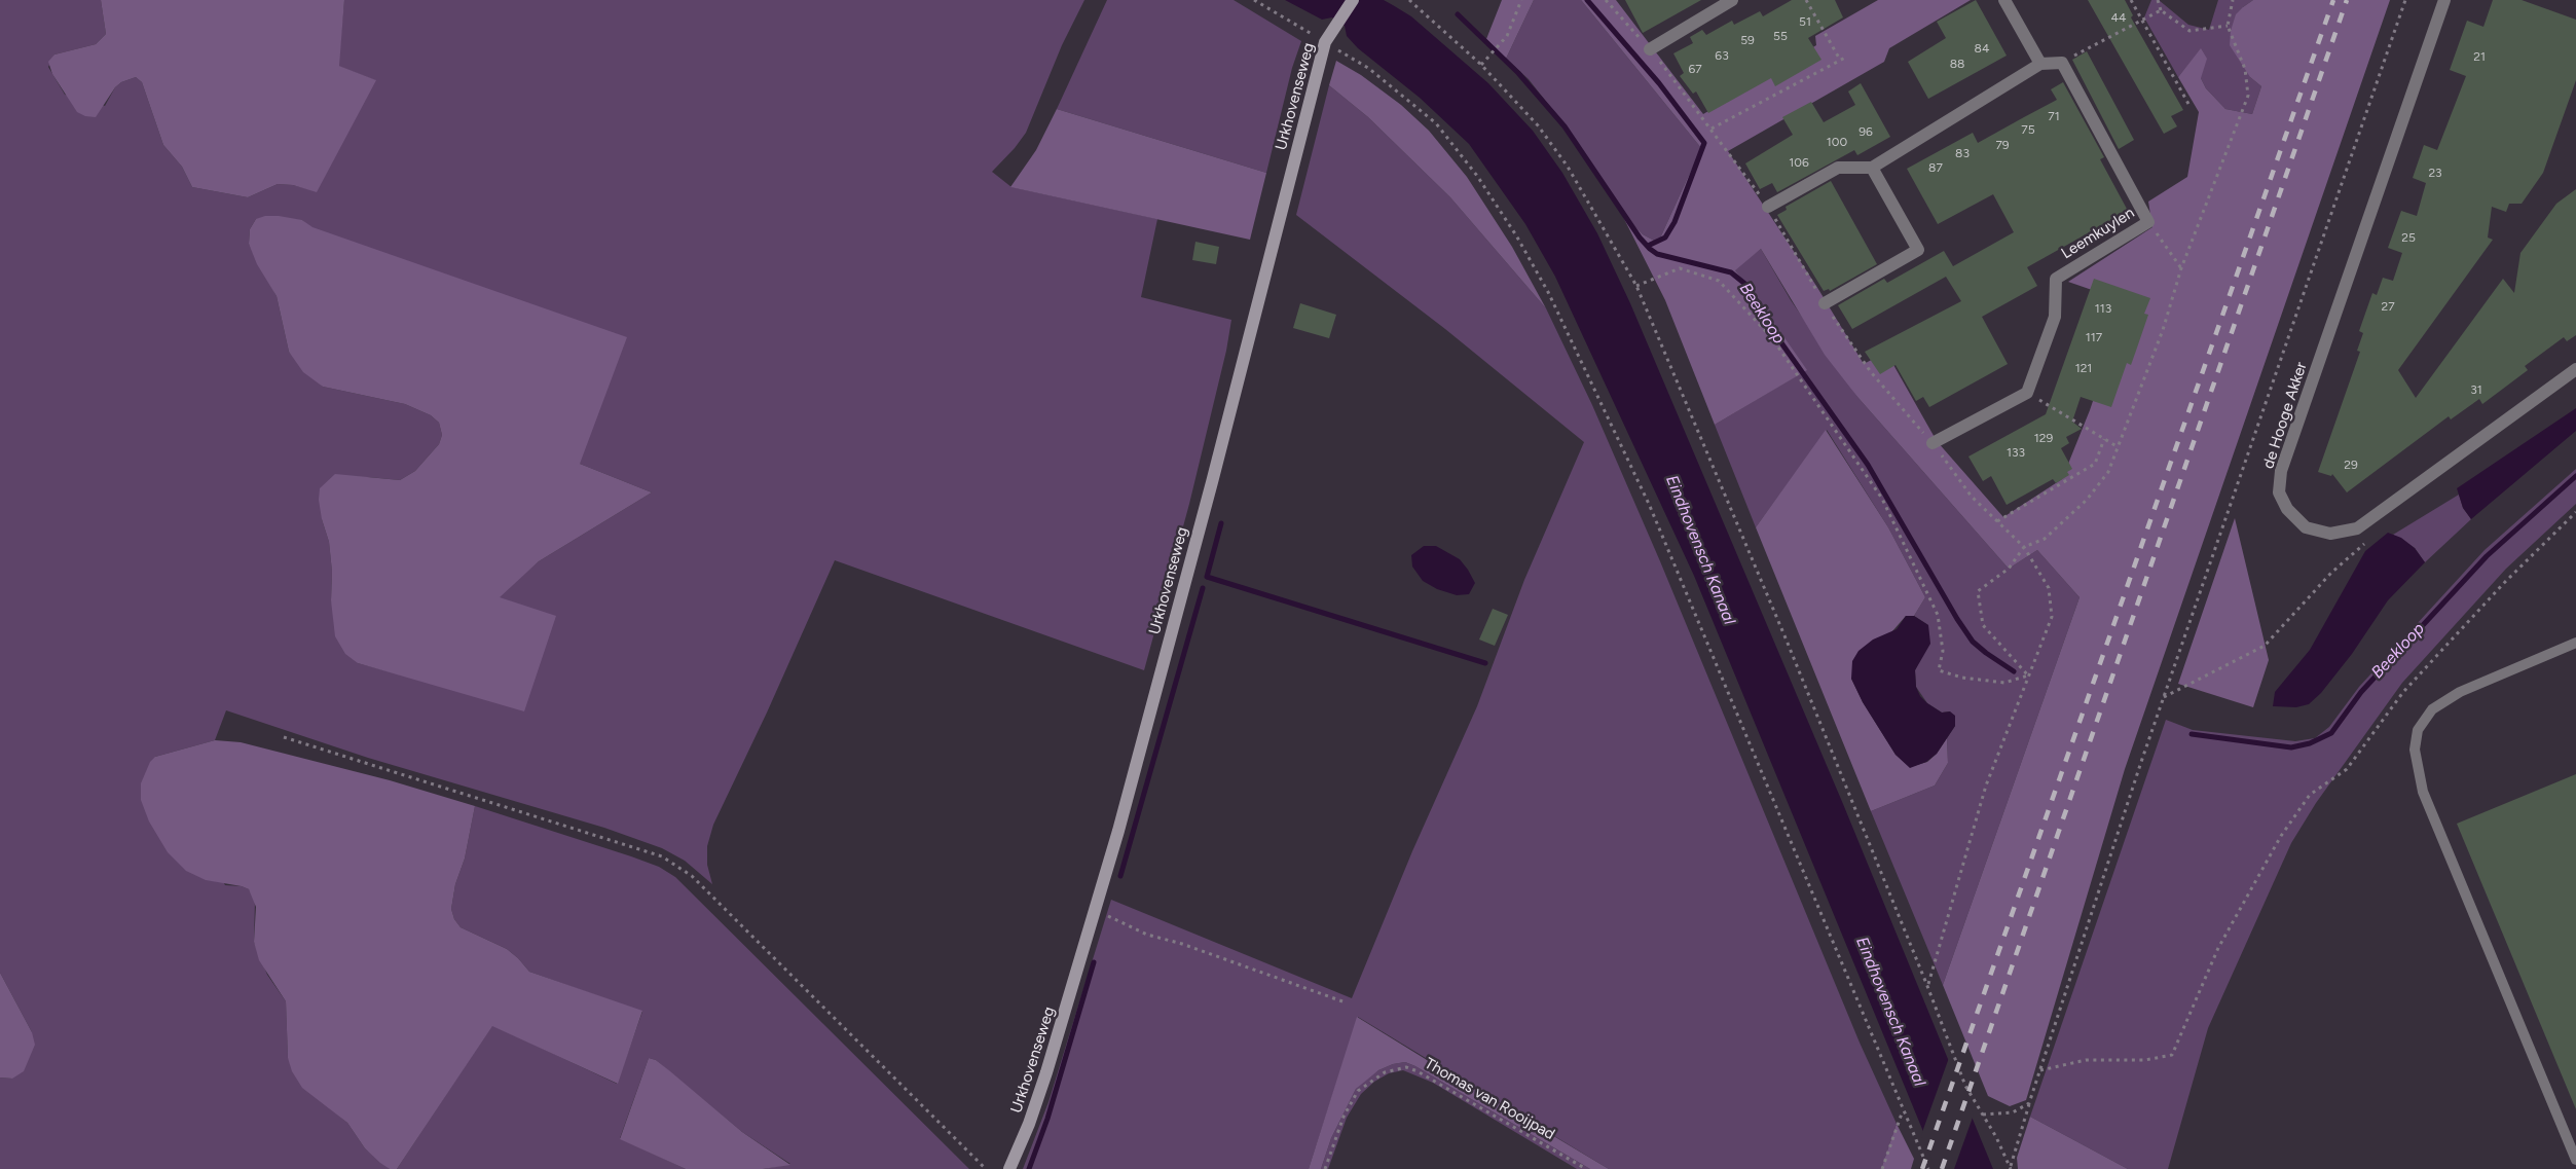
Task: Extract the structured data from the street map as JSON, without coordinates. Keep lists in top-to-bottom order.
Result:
{
  "streets": {
    "street": ["Urkhovenseweg", "Leemkuylen", "de Hooge Akker"],
    "path": ["Thomas van Rooijpad"]
  },
  "water": ["Beekloop", "Eindhovensch Kanaal"],
  "house_numbers": [
    "44",
    "51",
    "55",
    "59",
    "84",
    "63",
    "21",
    "88",
    "67",
    "71",
    "75",
    "96",
    "100",
    "79",
    "83",
    "106",
    "87",
    "23",
    "25",
    "27",
    "113",
    "117",
    "121",
    "31",
    "129",
    "133",
    "29"
  ]
}
